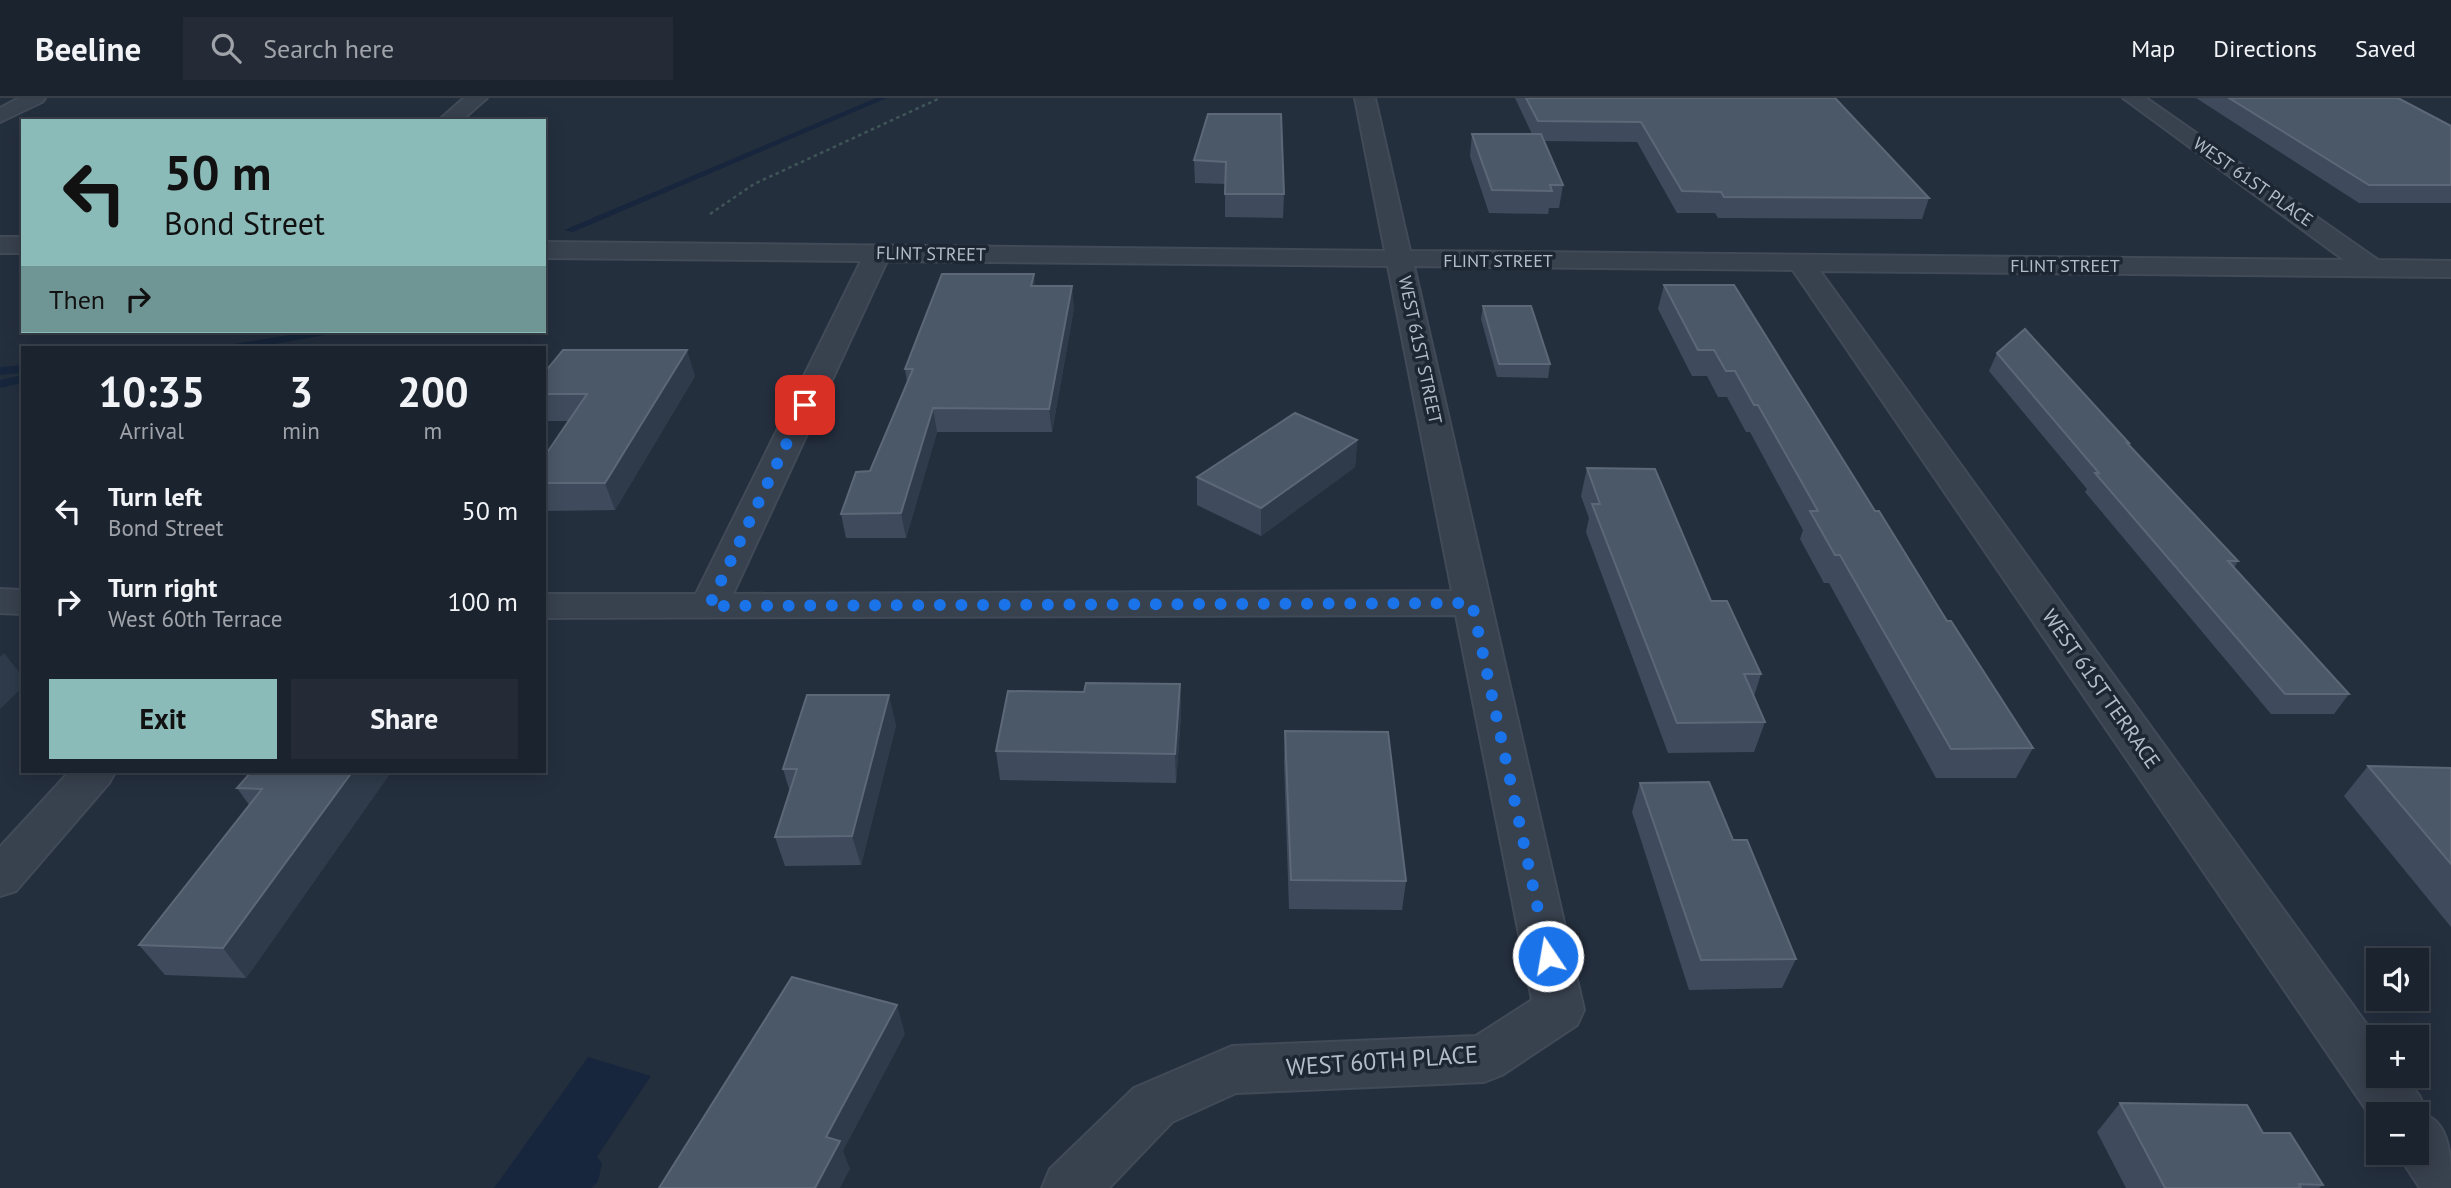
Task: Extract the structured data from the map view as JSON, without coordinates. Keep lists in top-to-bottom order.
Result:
{
  "streets": {
    "street": [
      "WEST 61ST PLACE",
      "FLINT STREET",
      "WEST 61ST STREET",
      "WEST 61ST TERRACE",
      "WEST 60TH PLACE"
    ]
  },
  "crossings": [
    ["WEST 61ST PLACE", "FLINT STREET"],
    ["FLINT STREET", "WEST 61ST STREET"],
    ["FLINT STREET", "WEST 61ST TERRACE"],
    ["WEST 61ST STREET", "WEST 60TH PLACE"]
  ],
  "page": {
    "header": "Beeline",
    "search": "Search here",
    "nav": ["Map", "Directions", "Saved"],
    "turn": ["50 m", "Bond Street"],
    "then": "Then",
    "eta": [
      "10:35",
      "Arrival",
      "3",
      "min",
      "200",
      "m"
    ],
    "list": [
      {
        "name": "Turn left",
        "note": "Bond Street",
        "value": "50 m"
      },
      {
        "name": "Turn right",
        "note": "West 60th Terrace",
        "value": "100 m"
      }
    ],
    "buttons": ["Exit", "Share"],
    "map_buttons": ["+", "−"]
  }
}
